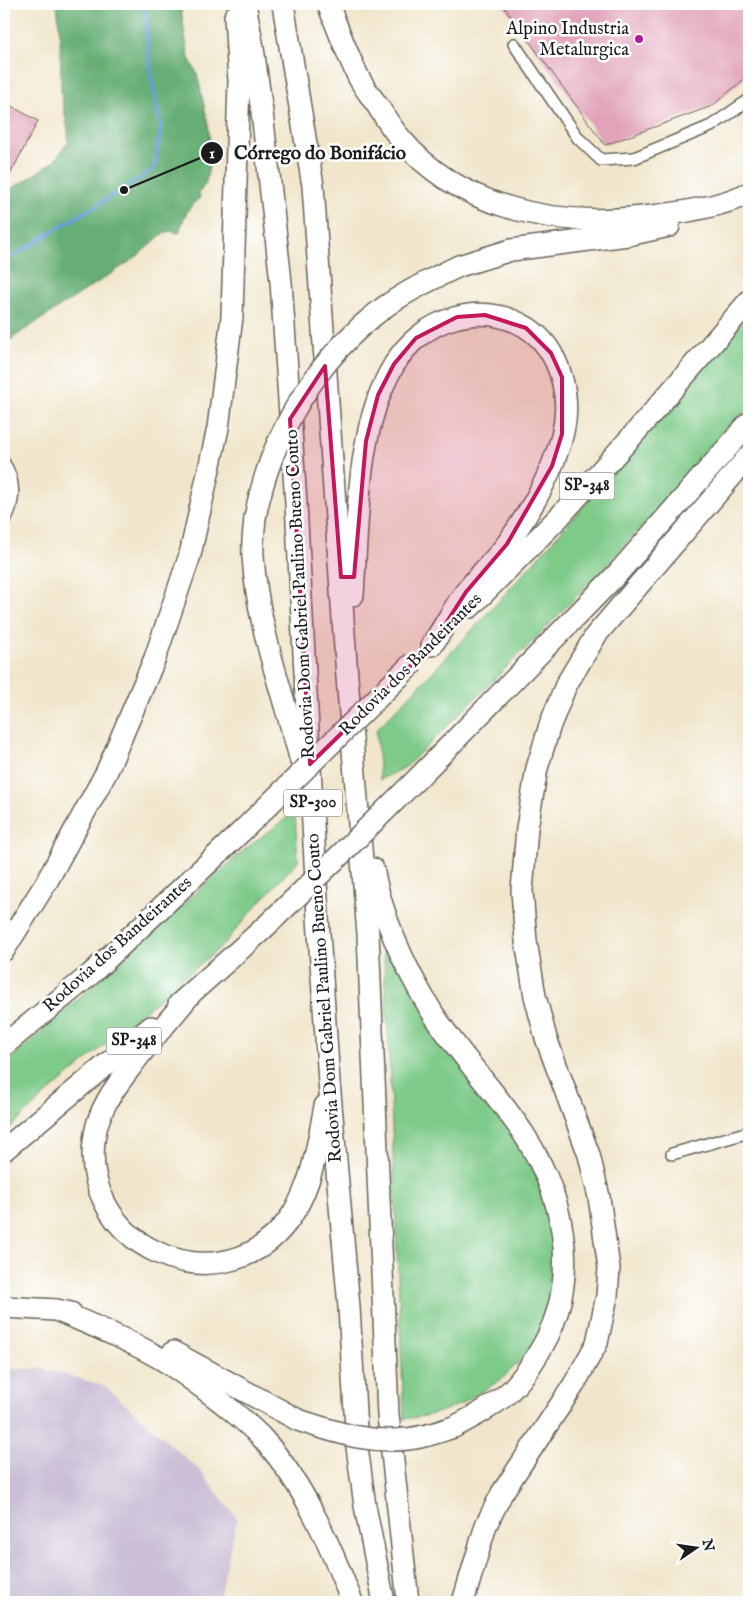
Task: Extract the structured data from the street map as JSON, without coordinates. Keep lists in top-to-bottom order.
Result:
{
  "streets": {
    "highway": [
      "SP-348",
      "Rodovia Dom Gabriel Paulino Bueno Couto",
      "Rodovia dos Bandeirantes",
      "SP-300"
    ]
  },
  "places": ["Alpino Industria Metalurgica", "Córrego do Bonifácio"],
  "north": "right"
}
